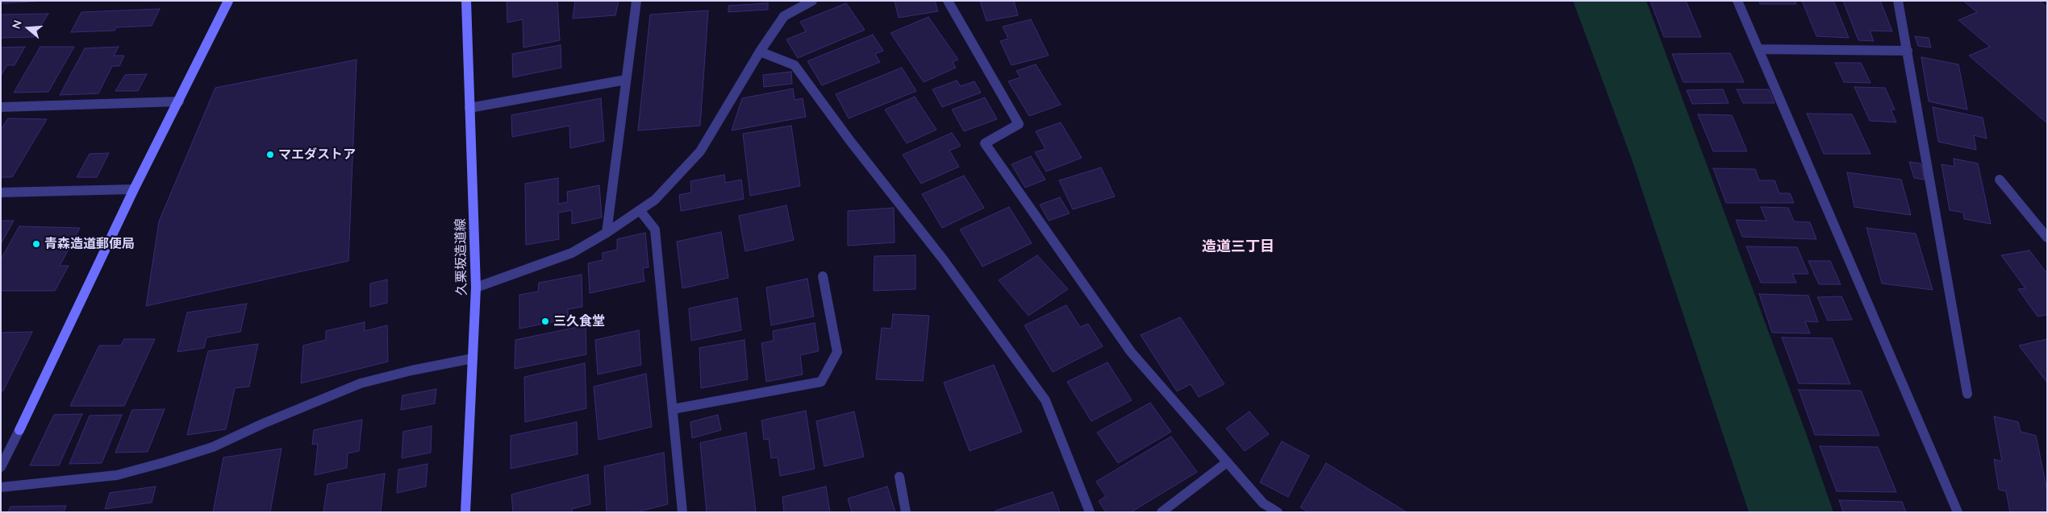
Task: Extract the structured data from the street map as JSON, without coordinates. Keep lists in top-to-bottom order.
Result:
{
  "streets": {
    "main road": ["久栗坂造道線"]
  },
  "districts": ["造道三丁目"],
  "places": ["マエダストア", "青森造道郵便局", "三久食堂"],
  "north": "left"
}
